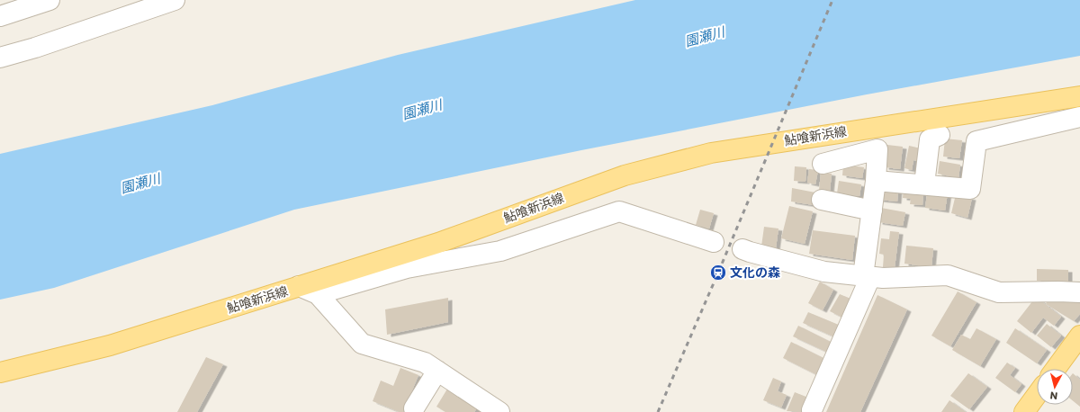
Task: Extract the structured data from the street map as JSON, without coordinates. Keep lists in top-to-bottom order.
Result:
{
  "streets": {
    "main road": ["鮎喰新浜線"]
  },
  "water": ["園瀬川"],
  "places": {
    "station": ["文化の森"]
  },
  "north": "bottom"
}
